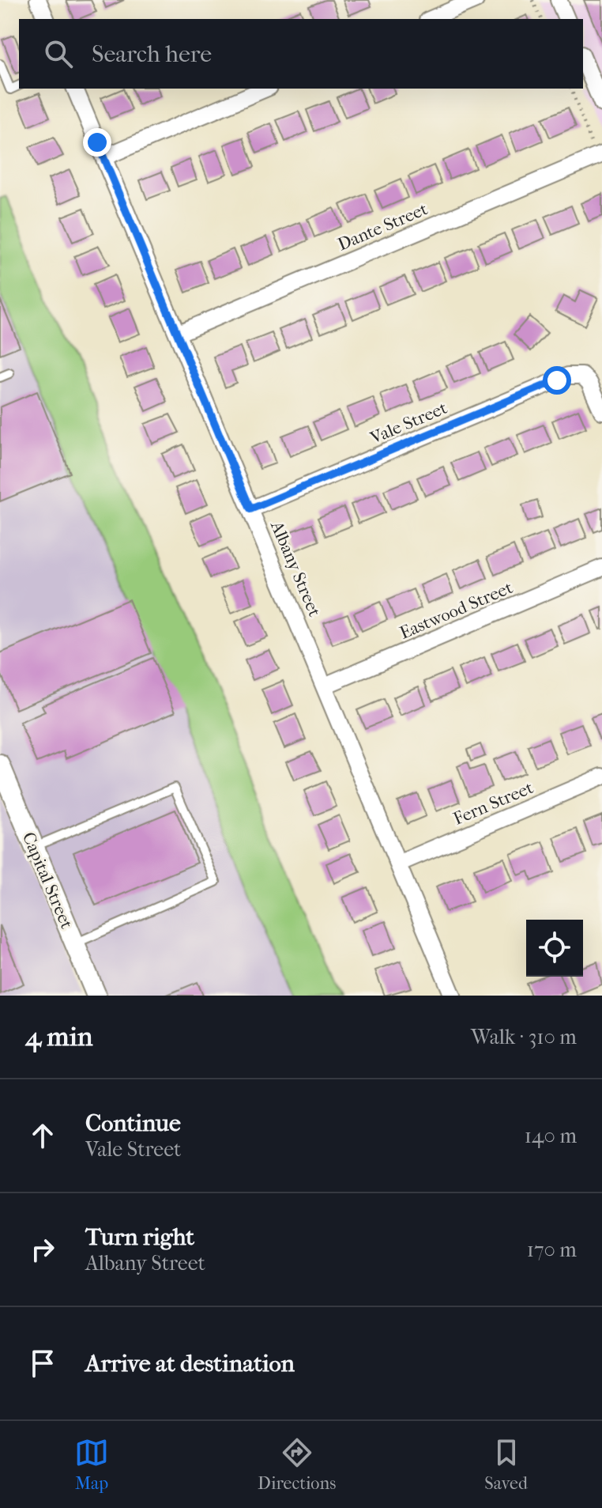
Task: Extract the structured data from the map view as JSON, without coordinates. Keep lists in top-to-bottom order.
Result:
{
  "streets": {
    "street": [
      "Dante Street",
      "Vale Street",
      "Albany Street",
      "Eastwood Street",
      "Fern Street",
      "Capital Street"
    ]
  },
  "crossings": [
    ["Dante Street", "Albany Street"],
    ["Vale Street", "Albany Street"],
    ["Albany Street", "Eastwood Street"],
    ["Albany Street", "Fern Street"]
  ],
  "page": {
    "search": "Search here",
    "heading": ["4 min", "Walk · 310 m"],
    "list": [
      ["Continue", "Vale Street", "140 m"],
      ["Turn right", "Albany Street", "170 m"],
      "Arrive at destination"
    ],
    "nav": ["Map", "Directions", "Saved"]
  }
}
